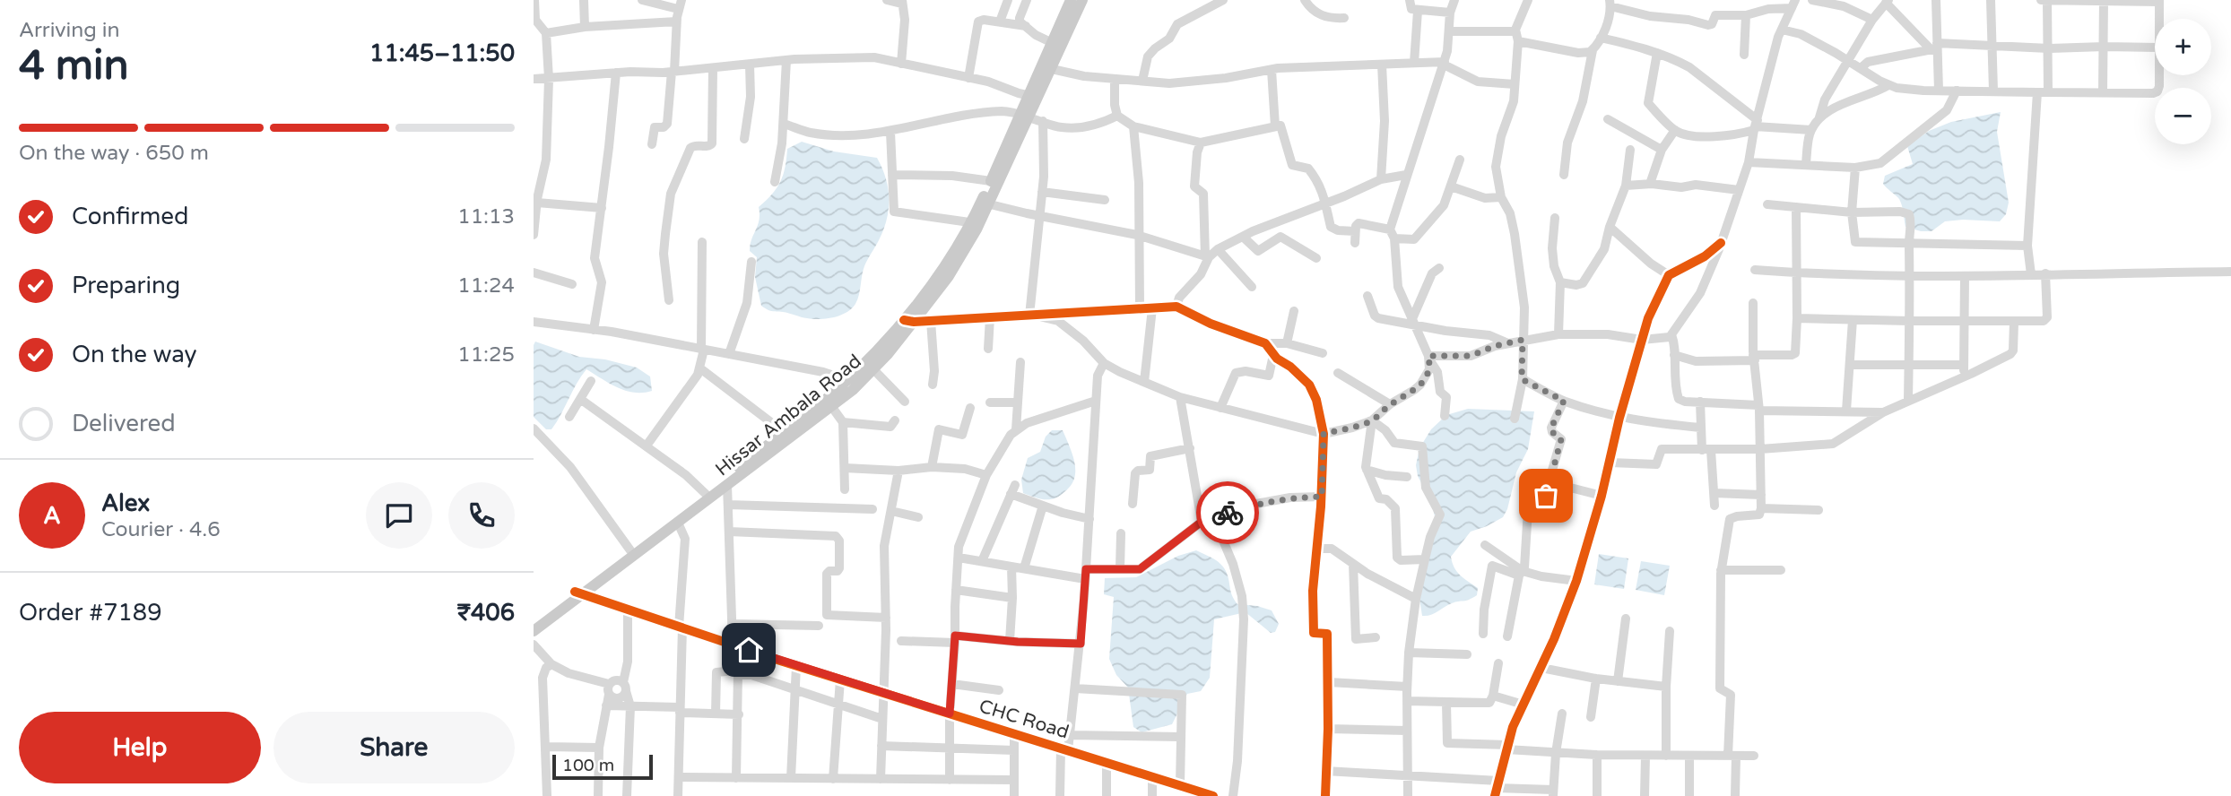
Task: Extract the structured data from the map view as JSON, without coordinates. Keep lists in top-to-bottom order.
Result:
{
  "streets": {
    "main road": ["Hissar Ambala Road"],
    "street": ["CHC Road"]
  },
  "crossings": [
    ["Hissar Ambala Road", "CHC Road"]
  ],
  "scale_bar": "100 m",
  "page": {
    "heading": ["4 min", "Arriving in", "11:45–11:50"],
    "panel": [
      "Alex",
      "Courier · 4.6",
      "Order #7189",
      "₹406"
    ],
    "map_buttons": ["+", "−"],
    "bar": "On the way · 650 m",
    "list": [
      ["Confirmed", "11:13"],
      ["Preparing", "11:24"],
      ["On the way", "11:25"],
      "Delivered"
    ],
    "round": "A",
    "buttons": ["Help", "Share"],
    "scale": "100 m"
  }
}
